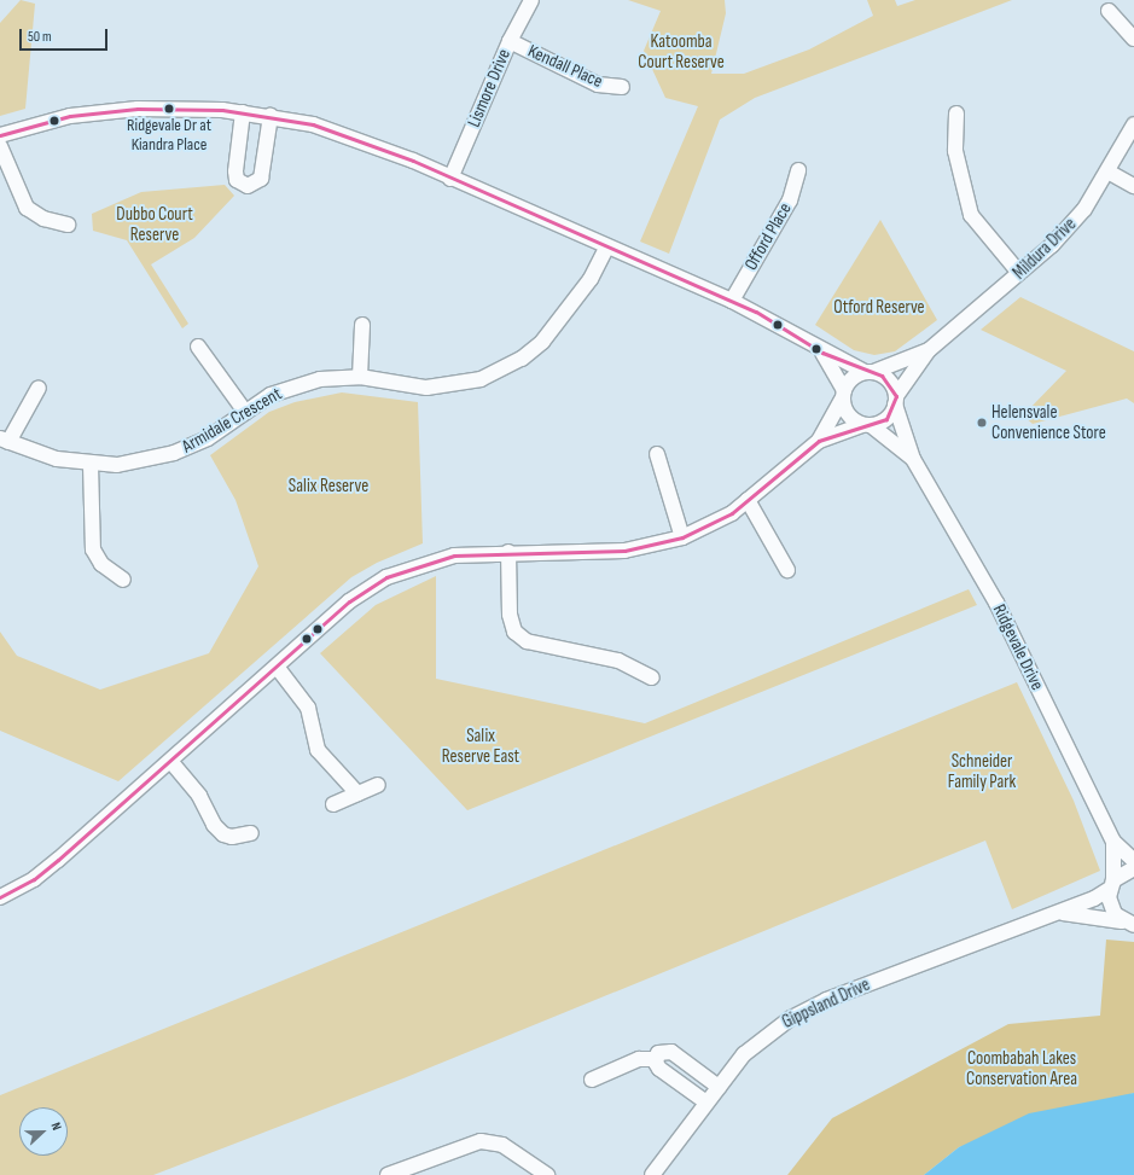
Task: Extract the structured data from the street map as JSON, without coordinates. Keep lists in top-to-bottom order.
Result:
{
  "streets": {
    "street": [
      "Kendall Place",
      "Lismore Drive",
      "Offord Place",
      "Mildura Drive",
      "Armidale Crescent",
      "Ridgevale Drive",
      "Gippsland Drive"
    ]
  },
  "crossings": [
    ["Kendall Place", "Lismore Drive"],
    ["Mildura Drive", "Ridgevale Drive"],
    ["Ridgevale Drive", "Gippsland Drive"]
  ],
  "parks": [
    "Katoomba Court Reserve",
    "Dubbo Court Reserve",
    "Otford Reserve",
    "Salix Reserve",
    "Salix Reserve East",
    "Schneider Family Park",
    "Coombabah Lakes Conservation Area"
  ],
  "places": ["Ridgevale Dr at Kiandra Place", "Helensvale Convenience Store"],
  "scale_bar": "50 m",
  "north": "right"
}
